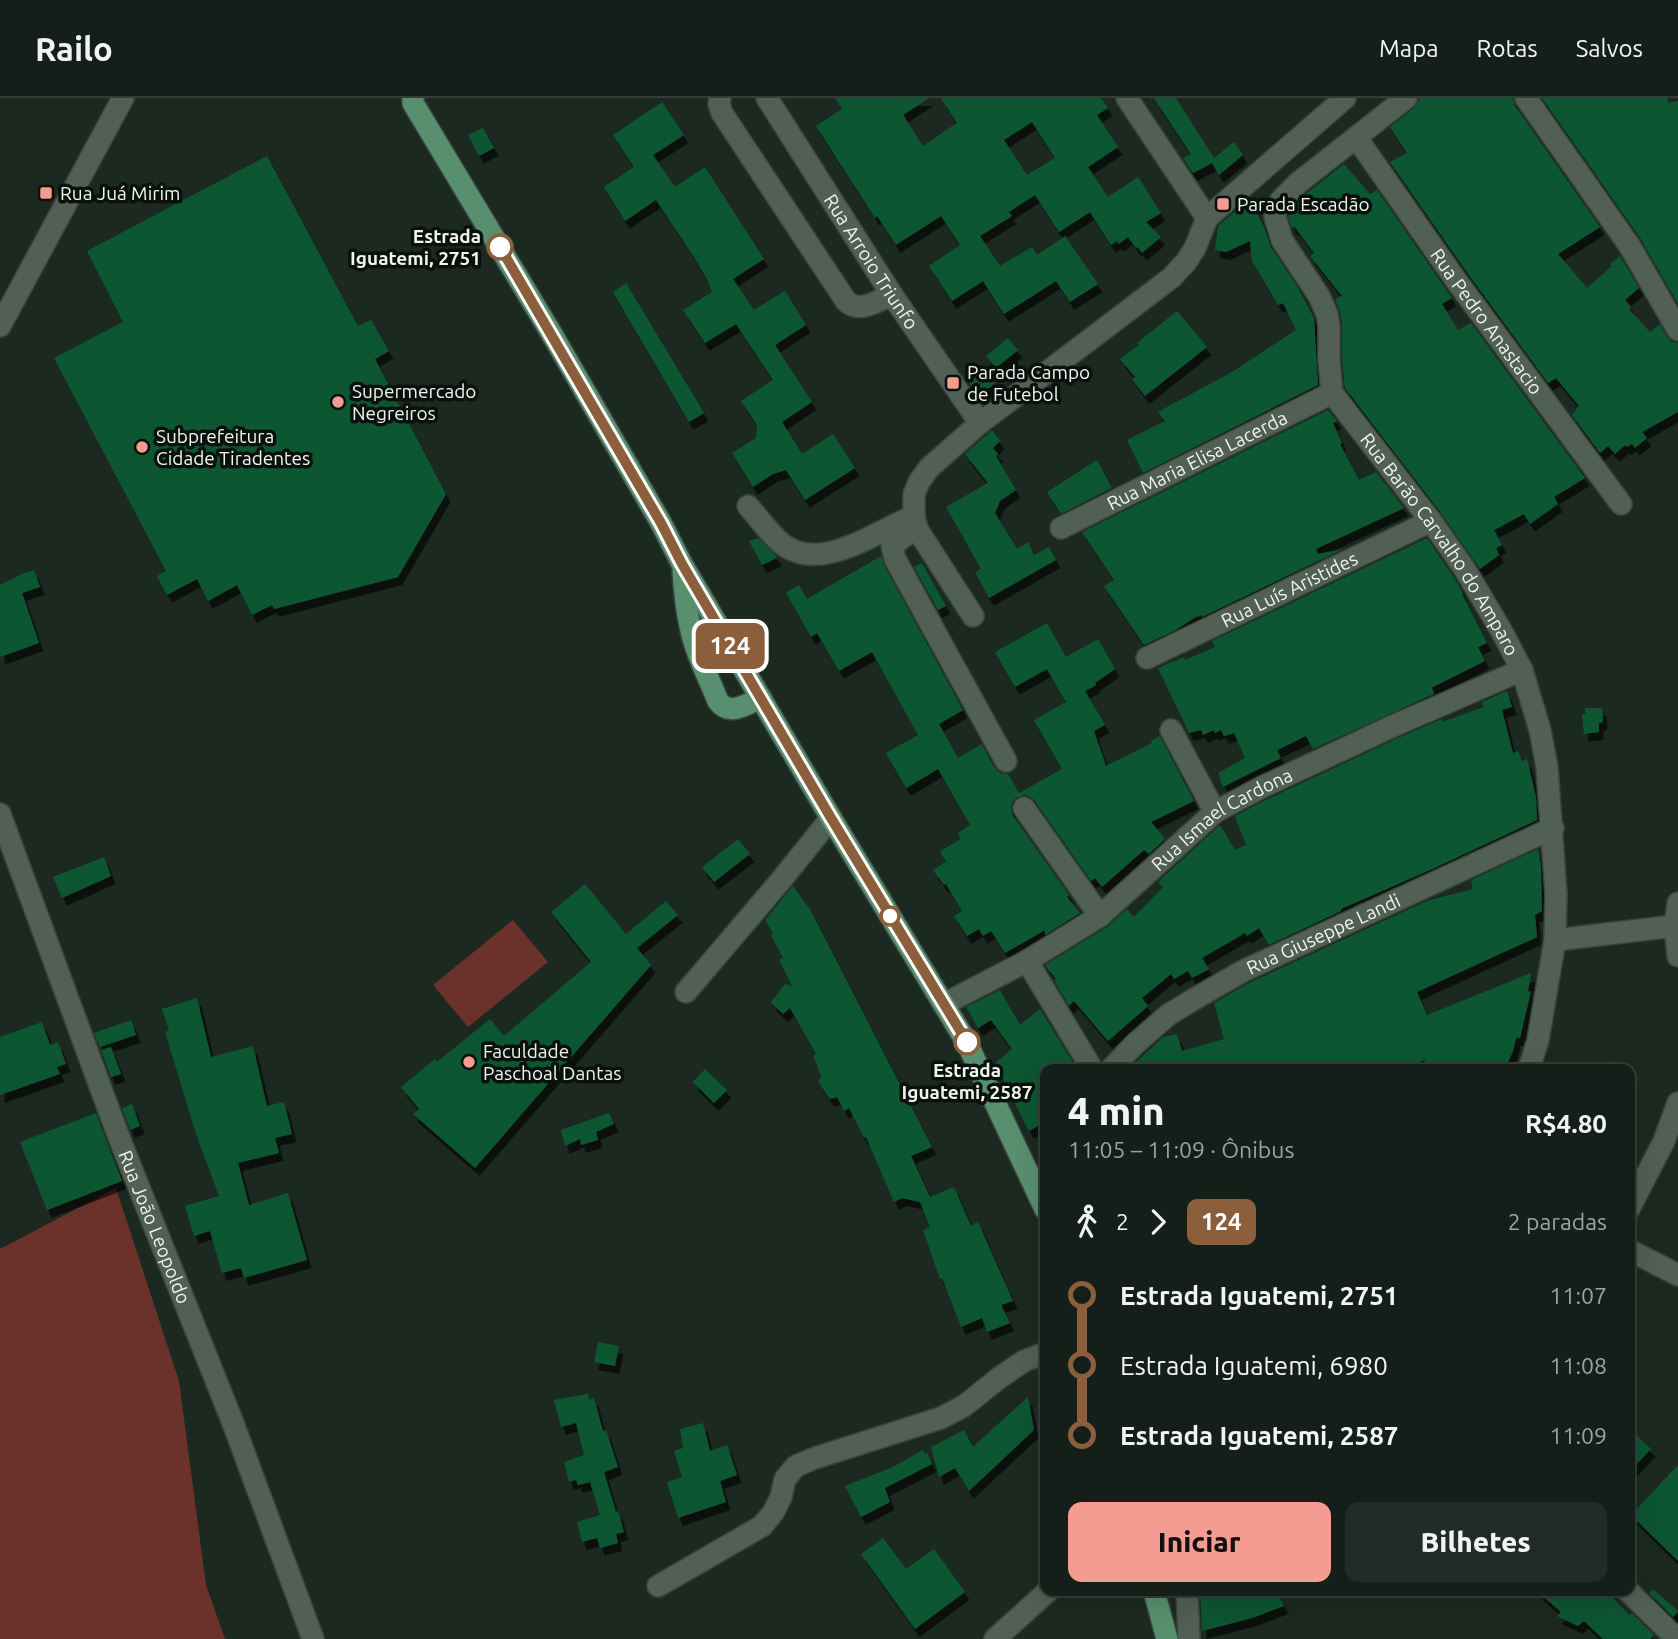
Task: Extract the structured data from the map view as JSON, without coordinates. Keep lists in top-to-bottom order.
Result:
{
  "streets": {
    "street": [
      "Rua Arroio Triunfo",
      "Rua Pedro Anastacio",
      "Rua Maria Elisa Lacerda",
      "Rua Barão Carvalho do Amparo",
      "Rua Luís Aristides",
      "Rua Ismael Cardona",
      "Rua Giuseppe Landi",
      "Rua João Leopoldo"
    ]
  },
  "crossings": [
    ["Rua Maria Elisa Lacerda", "Rua Barão Carvalho do Amparo"],
    ["Rua Barão Carvalho do Amparo", "Rua Luís Aristides"],
    ["Rua Barão Carvalho do Amparo", "Rua Ismael Cardona"],
    ["Rua Barão Carvalho do Amparo", "Rua Giuseppe Landi"]
  ],
  "places": {
    "transit": ["Rua Juá Mirim", "Parada Escadão", "Parada Campo de Futebol"],
    "other": [
      "Estrada Iguatemi, 2751",
      "Supermercado Negreiros",
      "Subprefeitura Cidade Tiradentes",
      "Estrada Iguatemi, 2587",
      "Faculdade Paschoal Dantas"
    ]
  },
  "lines": ["bus line 124"],
  "page": {
    "header": "Railo",
    "nav": ["Mapa", "Rotas", "Salvos"],
    "on_map": "124",
    "heading": ["4 min", "11:05 – 11:09 · Ônibus", "R$4.80"],
    "legs": ["2", "124", "2 paradas"],
    "list": [
      {
        "name": "Estrada Iguatemi, 2751",
        "value": "11:07"
      },
      {
        "name": "Estrada Iguatemi, 6980",
        "value": "11:08"
      },
      {
        "name": "Estrada Iguatemi, 2587",
        "value": "11:09"
      }
    ],
    "buttons": ["Iniciar", "Bilhetes"]
  }
}
